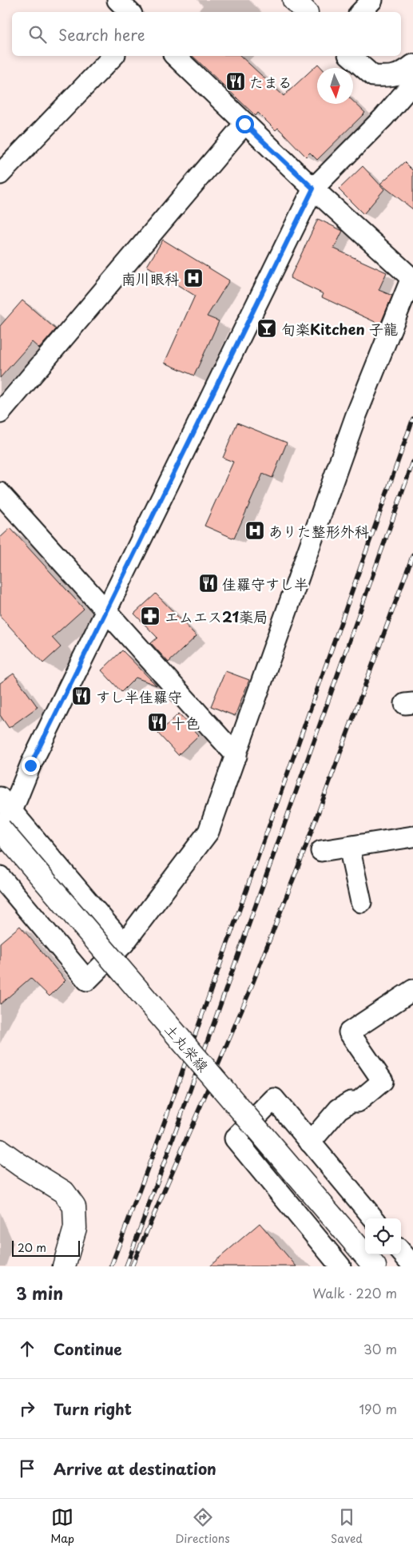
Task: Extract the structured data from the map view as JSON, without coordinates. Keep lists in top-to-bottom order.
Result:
{
  "streets": {
    "main road": ["土丸栄線"]
  },
  "places": {
    "restaurant": [
      "たまる",
      "佳羅守すし半",
      "すし半佳羅守",
      "十色"
    ],
    "hospital": ["南川眼科", "ありた整形外科"],
    "bar": ["旬楽Kitchen 子龍"],
    "pharmacy": ["エムエス21薬局"]
  },
  "scale_bar": "20 m",
  "north": "bottom",
  "page": {
    "search": "Search here",
    "scale": "20 m",
    "heading": ["3 min", "Walk · 220 m"],
    "list": [
      ["Continue", "30 m"],
      ["Turn right", "190 m"],
      "Arrive at destination"
    ],
    "nav": ["Map", "Directions", "Saved"]
  }
}
